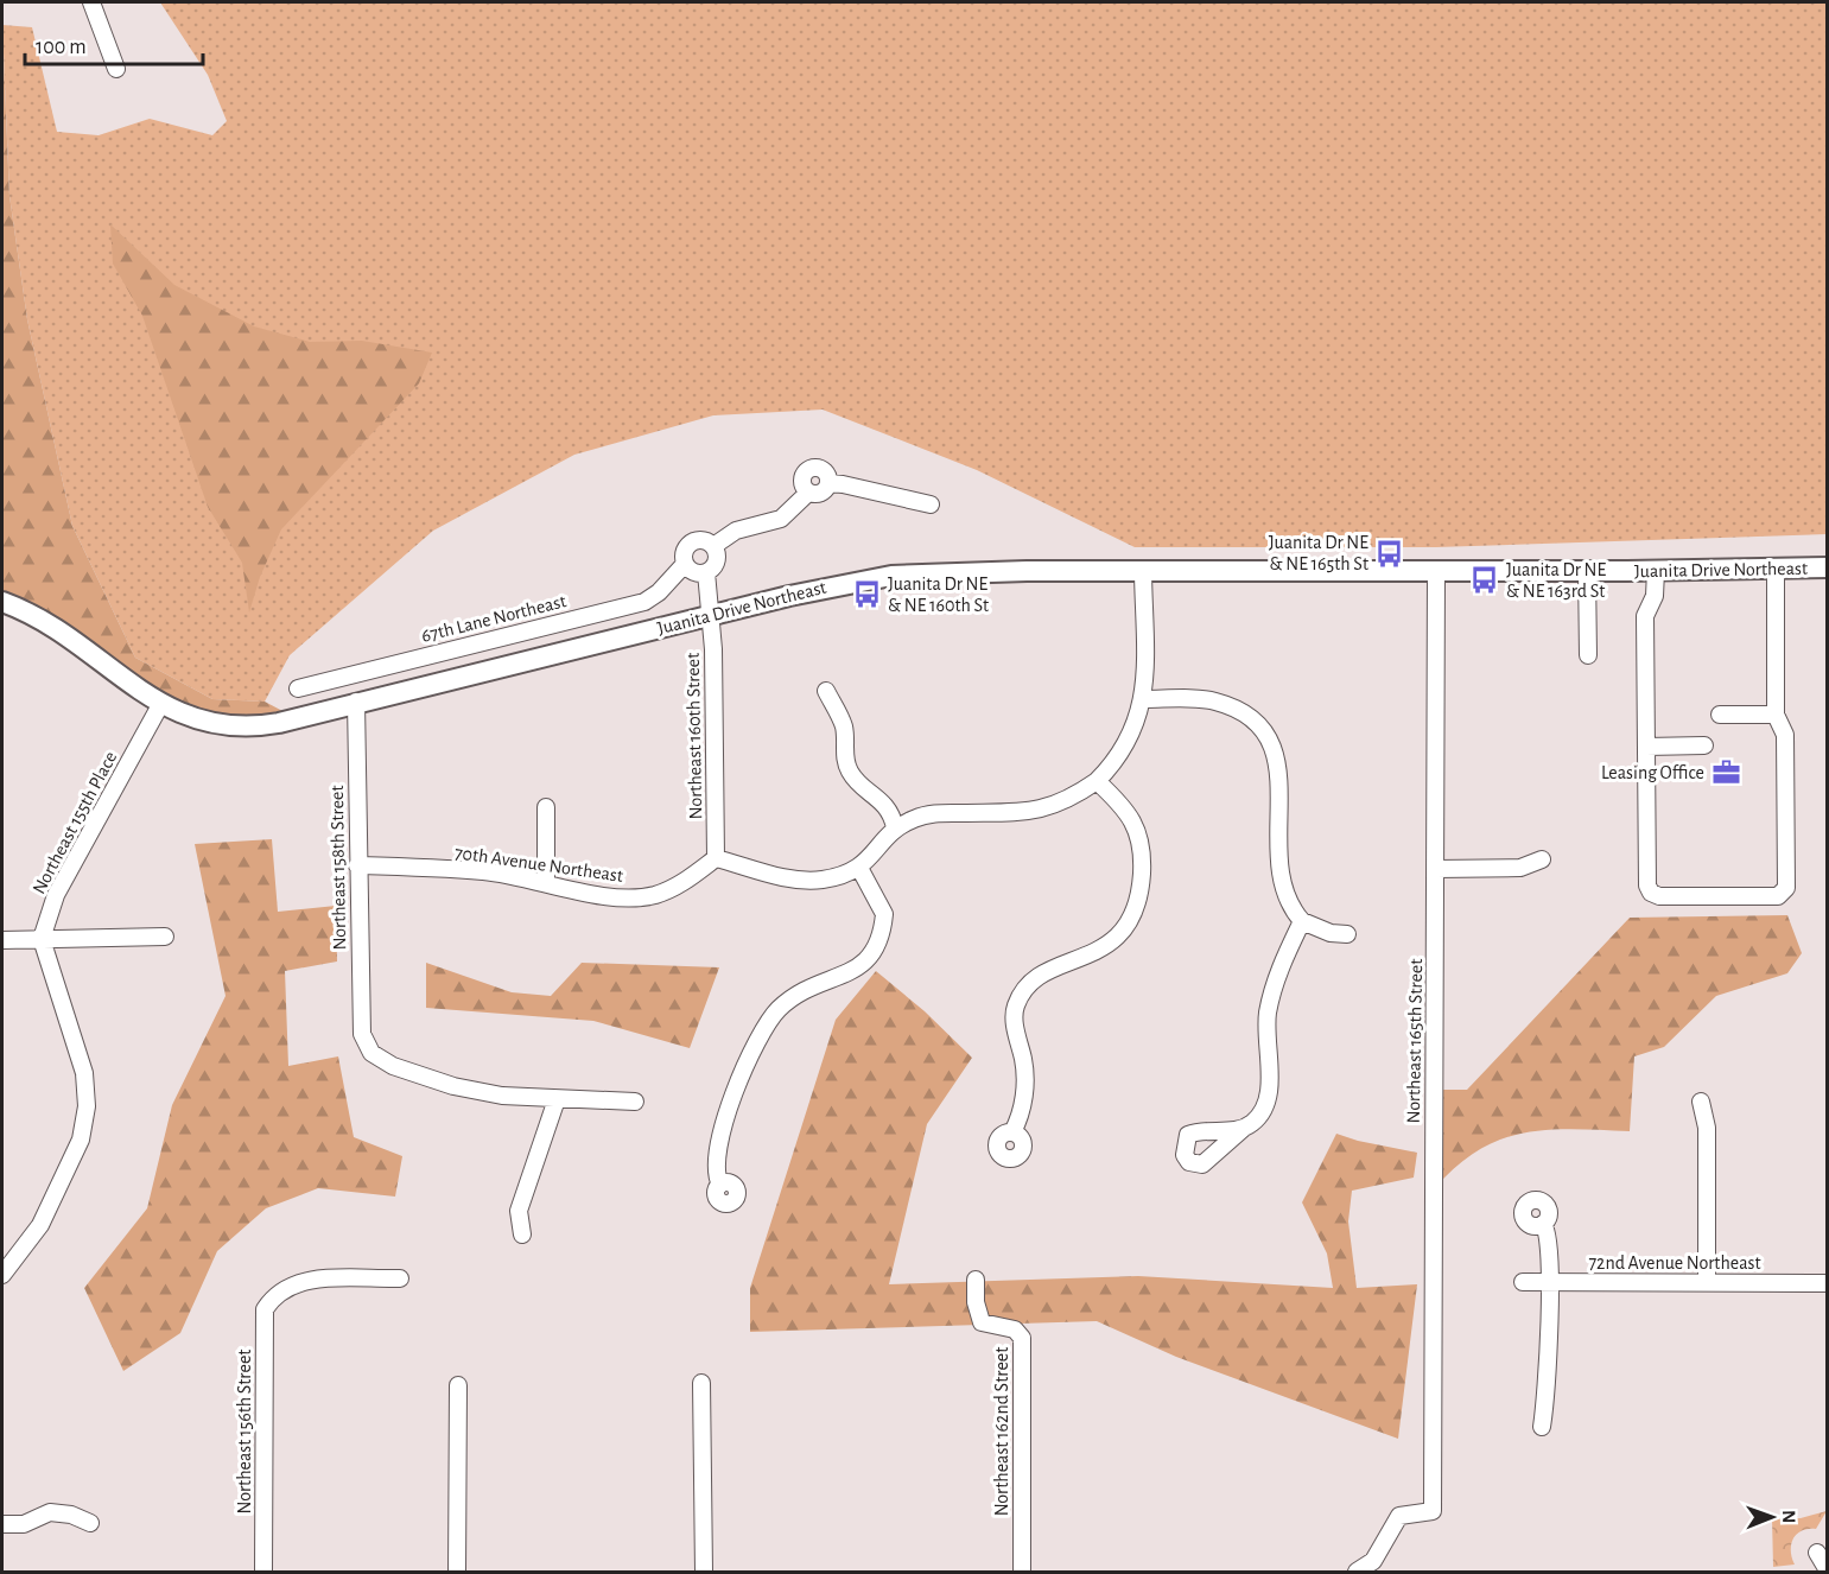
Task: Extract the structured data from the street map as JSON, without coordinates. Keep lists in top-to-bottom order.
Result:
{
  "streets": {
    "main road": ["Juanita Drive Northeast"],
    "street": [
      "67th Lane Northeast",
      "Northeast 160th Street",
      "Northeast 155th Place",
      "70th Avenue Northeast",
      "Northeast 158th Street",
      "Northeast 165th Street",
      "72nd Avenue Northeast",
      "Northeast 156th Street",
      "Northeast 162nd Street"
    ]
  },
  "crossings": [
    ["Juanita Drive Northeast", "Northeast 160th Street"],
    ["Juanita Drive Northeast", "Northeast 155th Place"],
    ["Juanita Drive Northeast", "Northeast 158th Street"],
    ["Juanita Drive Northeast", "Northeast 165th Street"],
    ["67th Lane Northeast", "Northeast 160th Street"],
    ["Northeast 160th Street", "70th Avenue Northeast"],
    ["70th Avenue Northeast", "Northeast 158th Street"]
  ],
  "places": {
    "bus stop": ["Juanita Dr NE & NE 165th St", "Juanita Dr NE & NE 163rd St", "Juanita Dr NE & NE 160th St"],
    "office": ["Leasing Office"]
  },
  "scale_bar": "100 m",
  "north": "right"
}
